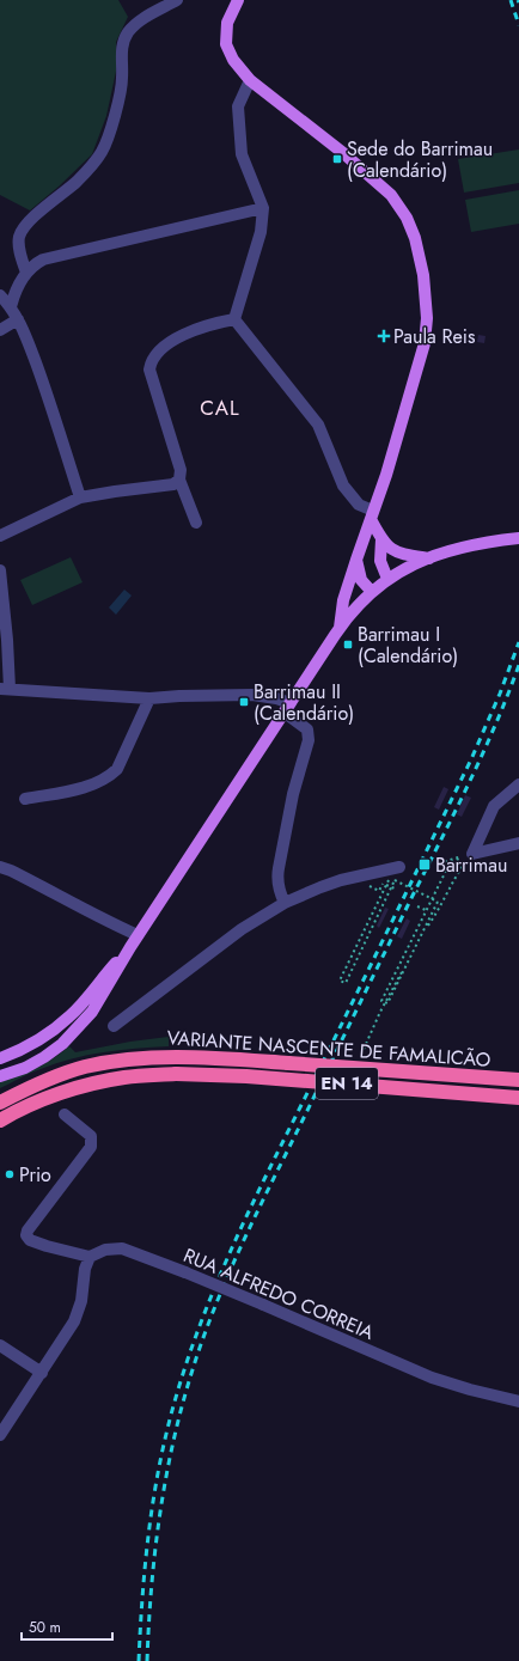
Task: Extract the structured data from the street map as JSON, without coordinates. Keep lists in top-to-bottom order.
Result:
{
  "streets": {
    "highway": ["VARIANTE NASCENTE DE FAMALICÃO", "EN 14"],
    "street": ["RUA ALFREDO CORREIA"]
  },
  "districts": ["CAL"],
  "places": {
    "transit": [
      "Sede do Barrimau (Calendário)",
      "Barrimau I (Calendário)",
      "Barrimau II (Calendário)",
      "Barrimau"
    ],
    "health": ["Paula Reis"],
    "other": ["Prio"]
  },
  "scale_bar": "50 m"
}
